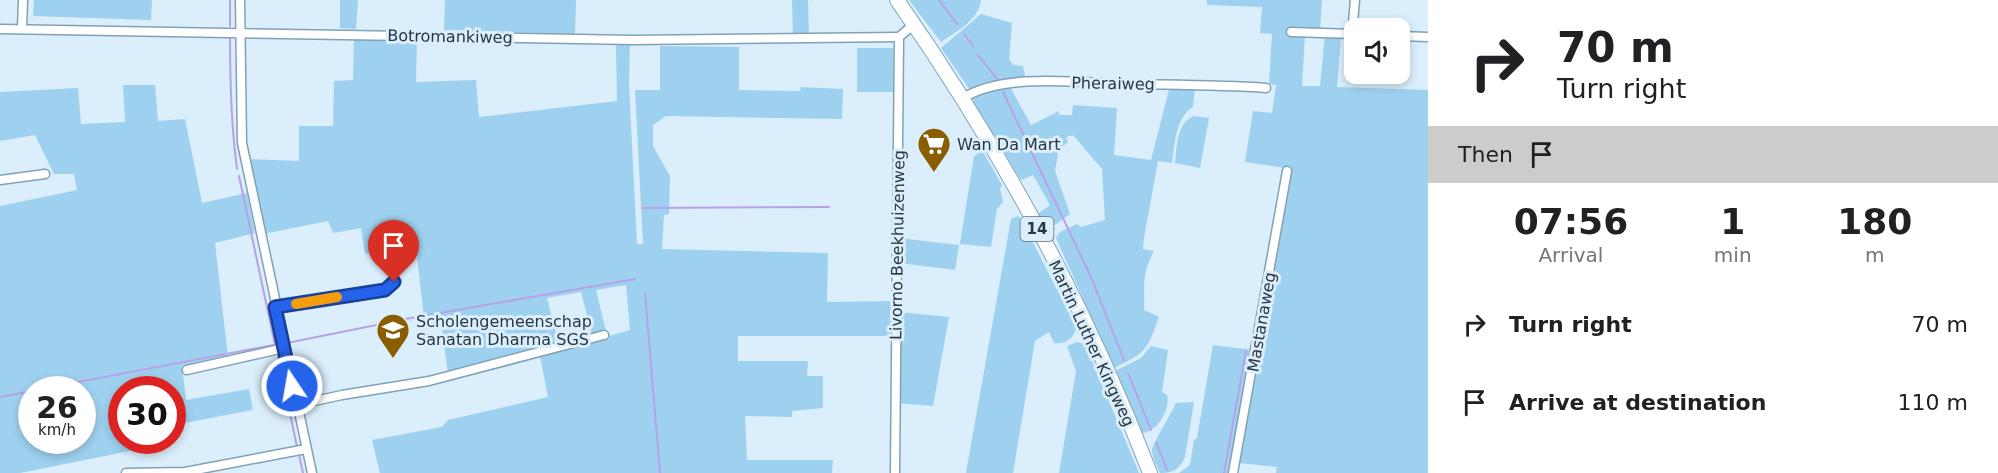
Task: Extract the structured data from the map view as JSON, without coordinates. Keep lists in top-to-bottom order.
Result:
{
  "streets": {
    "main road": ["14", "Martin Luther Kingweg"],
    "street": [
      "Botromankiweg",
      "Pheraiweg",
      "Livorno Beekhuizenweg",
      "Mastanaweg"
    ]
  },
  "crossings": [
    ["Botromankiweg", "Livorno Beekhuizenweg"],
    ["Pheraiweg", "Martin Luther Kingweg"]
  ],
  "places": {
    "supermarket": ["Wan Da Mart"],
    "school or university": ["Scholengemeenschap Sanatan Dharma SGS"]
  },
  "page": {
    "turn": ["70 m", "Turn right"],
    "then": "Then",
    "eta": [
      "07:56",
      "Arrival",
      "1",
      "min",
      "180",
      "m"
    ],
    "list": [
      {
        "name": "Turn right",
        "value": "70 m"
      },
      {
        "name": "Arrive at destination",
        "value": "110 m"
      }
    ],
    "speed": "26 km/h",
    "limit": "30"
  }
}
